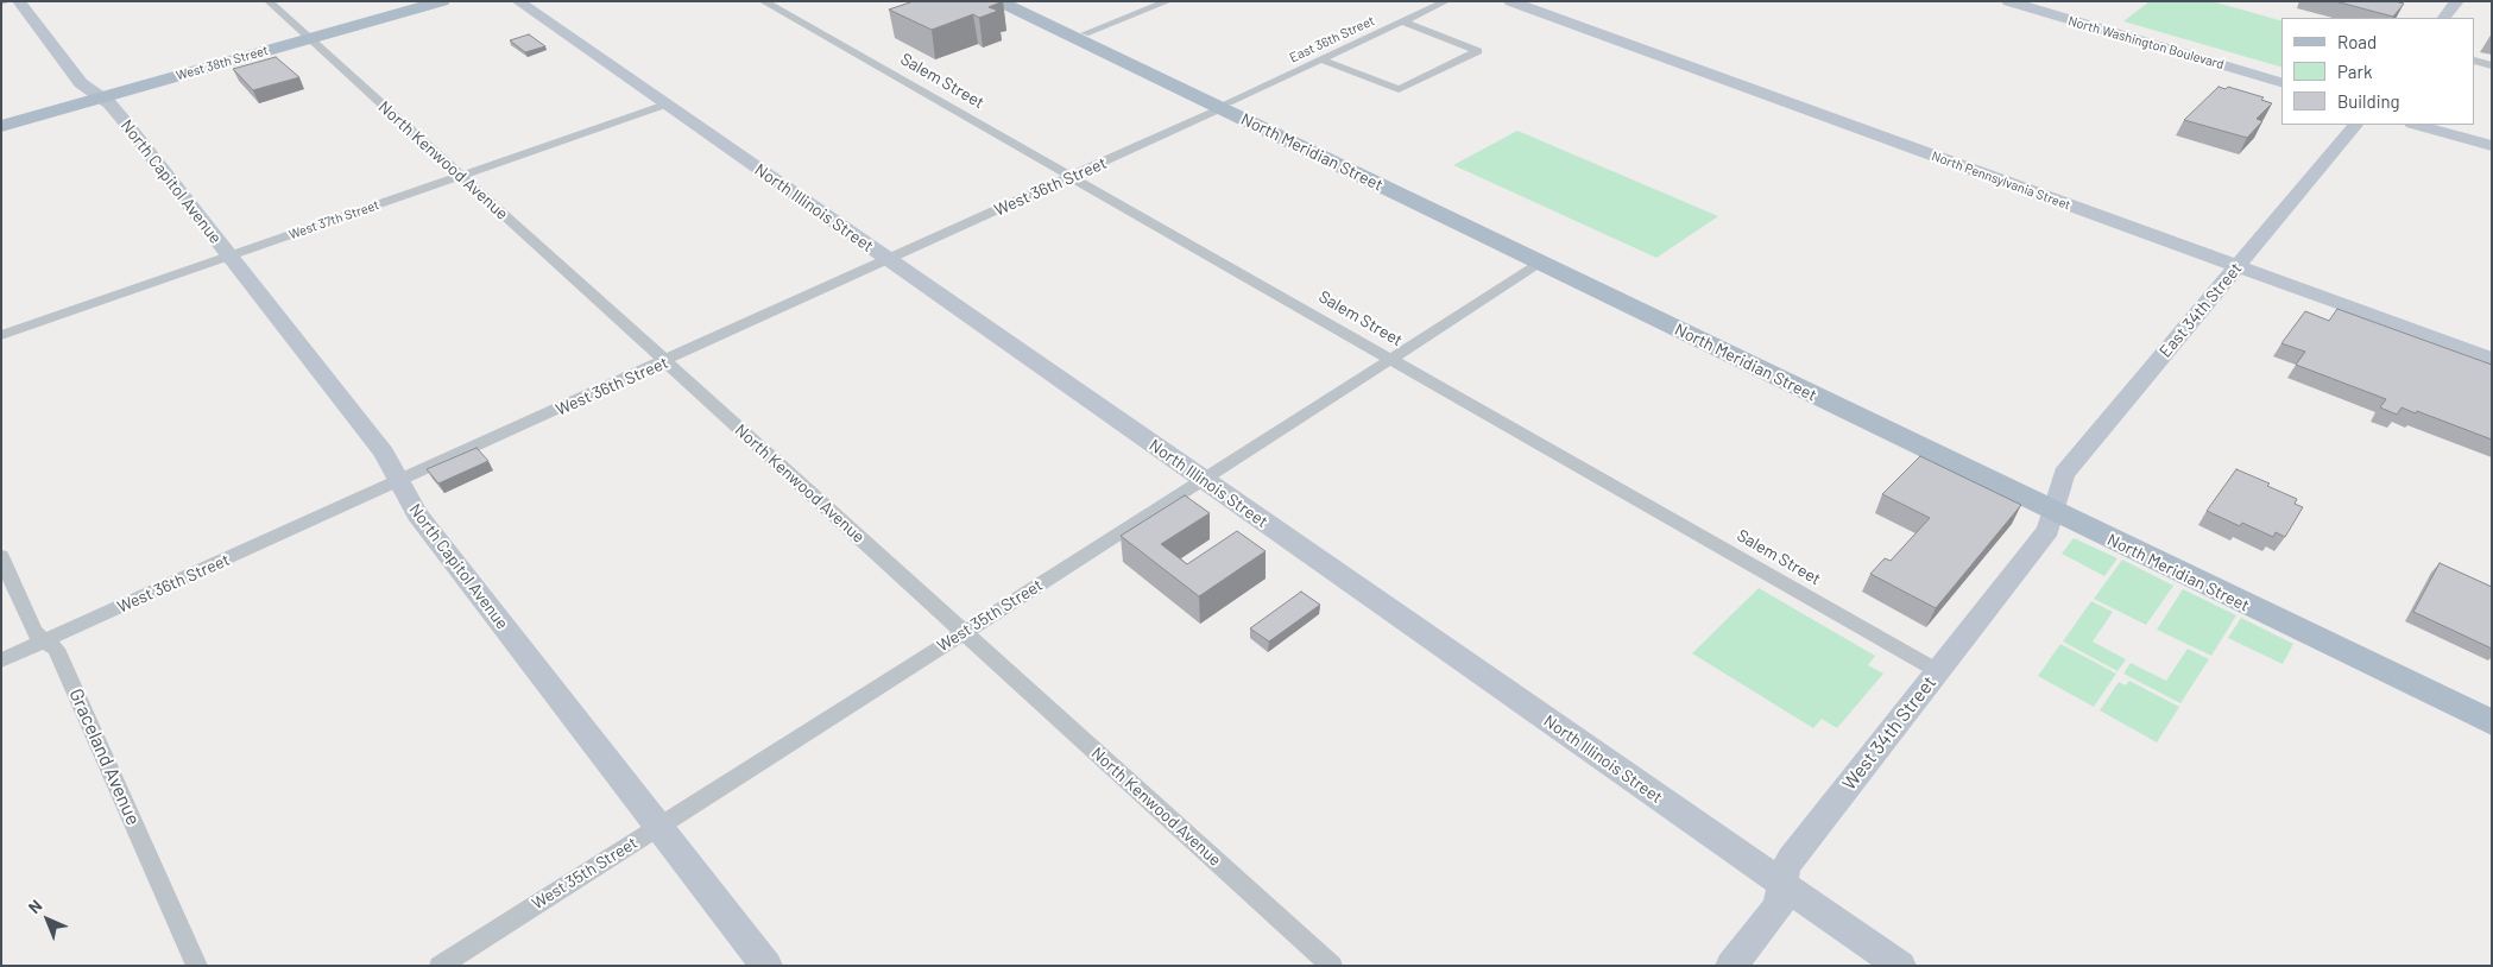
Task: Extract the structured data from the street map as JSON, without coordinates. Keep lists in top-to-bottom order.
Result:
{
  "streets": {
    "main road": [
      "North Washington Boulevard",
      "West 38th Street",
      "North Meridian Street",
      "North Pennsylvania Street",
      "North Capitol Avenue",
      "North Illinois Street",
      "East 34th Street",
      "West 34th Street"
    ],
    "street": [
      "East 36th Street",
      "Salem Street",
      "North Kenwood Avenue",
      "West 36th Street",
      "West 37th Street",
      "West 35th Street",
      "Graceland Avenue"
    ]
  },
  "crossings": [
    ["East 36th Street", "North Meridian Street"],
    ["East 36th Street", "West 36th Street"],
    ["West 38th Street", "North Kenwood Avenue"],
    ["West 38th Street", "North Capitol Avenue"],
    ["Salem Street", "West 36th Street"],
    ["Salem Street", "West 35th Street"],
    ["Salem Street", "West 34th Street"],
    ["North Meridian Street", "West 36th Street"],
    ["North Meridian Street", "East 34th Street"],
    ["North Meridian Street", "West 35th Street"],
    ["North Meridian Street", "West 34th Street"],
    ["North Kenwood Avenue", "West 36th Street"],
    ["North Kenwood Avenue", "West 37th Street"],
    ["North Kenwood Avenue", "West 35th Street"],
    ["North Pennsylvania Street", "East 34th Street"],
    ["North Capitol Avenue", "West 36th Street"],
    ["North Capitol Avenue", "West 37th Street"],
    ["North Capitol Avenue", "West 35th Street"],
    ["West 36th Street", "North Illinois Street"],
    ["West 36th Street", "Graceland Avenue"],
    ["North Illinois Street", "West 37th Street"],
    ["North Illinois Street", "West 35th Street"],
    ["North Illinois Street", "West 34th Street"],
    ["East 34th Street", "West 34th Street"]
  ],
  "legend": ["Road", "Park", "Building"],
  "north": "top left"
}
